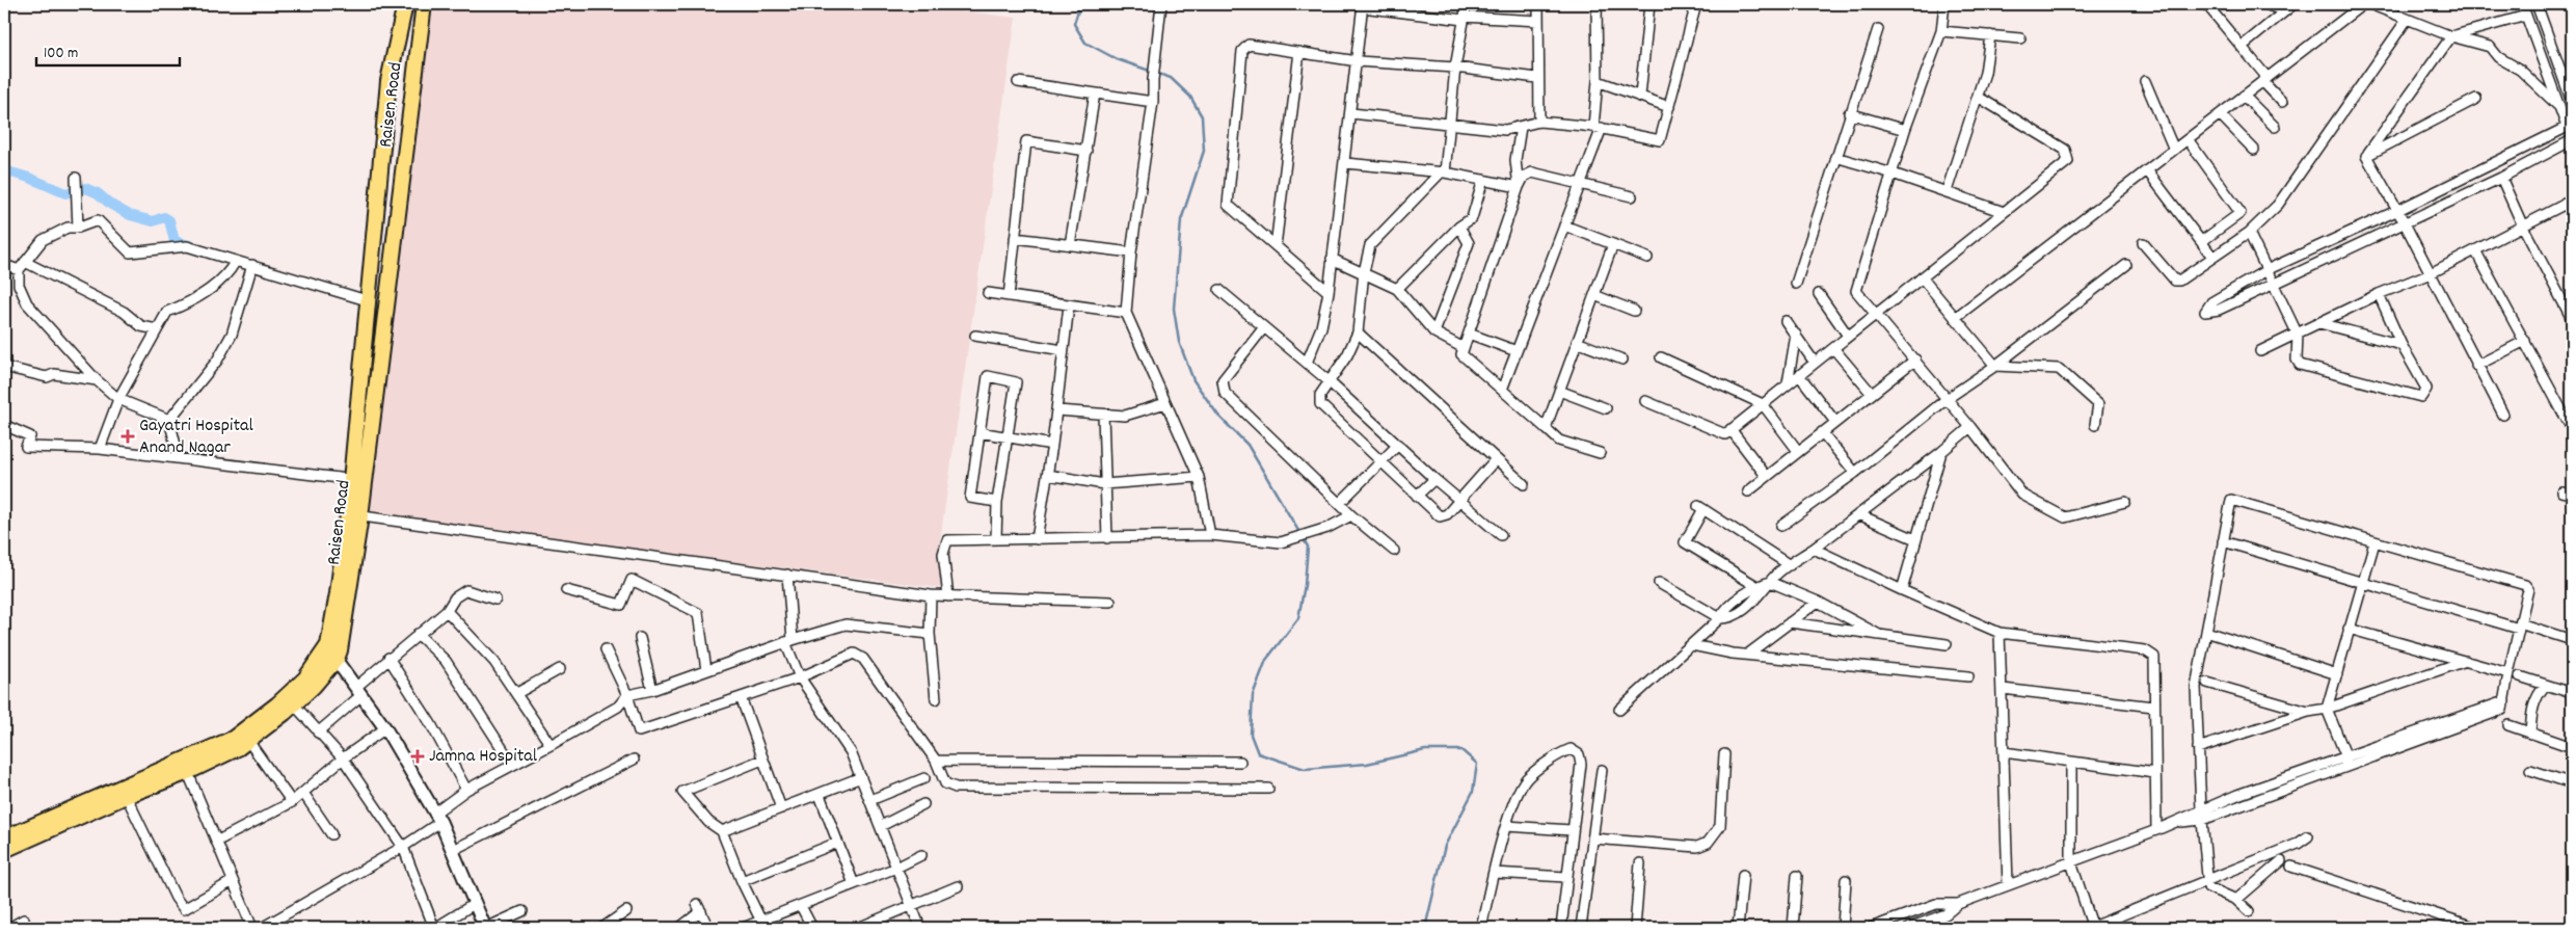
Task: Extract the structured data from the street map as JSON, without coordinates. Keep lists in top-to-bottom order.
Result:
{
  "streets": {
    "main road": ["Raisen Road"]
  },
  "places": {
    "health": ["Gayatri Hospital Anand Nagar", "Jamna Hospital"]
  },
  "scale_bar": "100 m"
}
